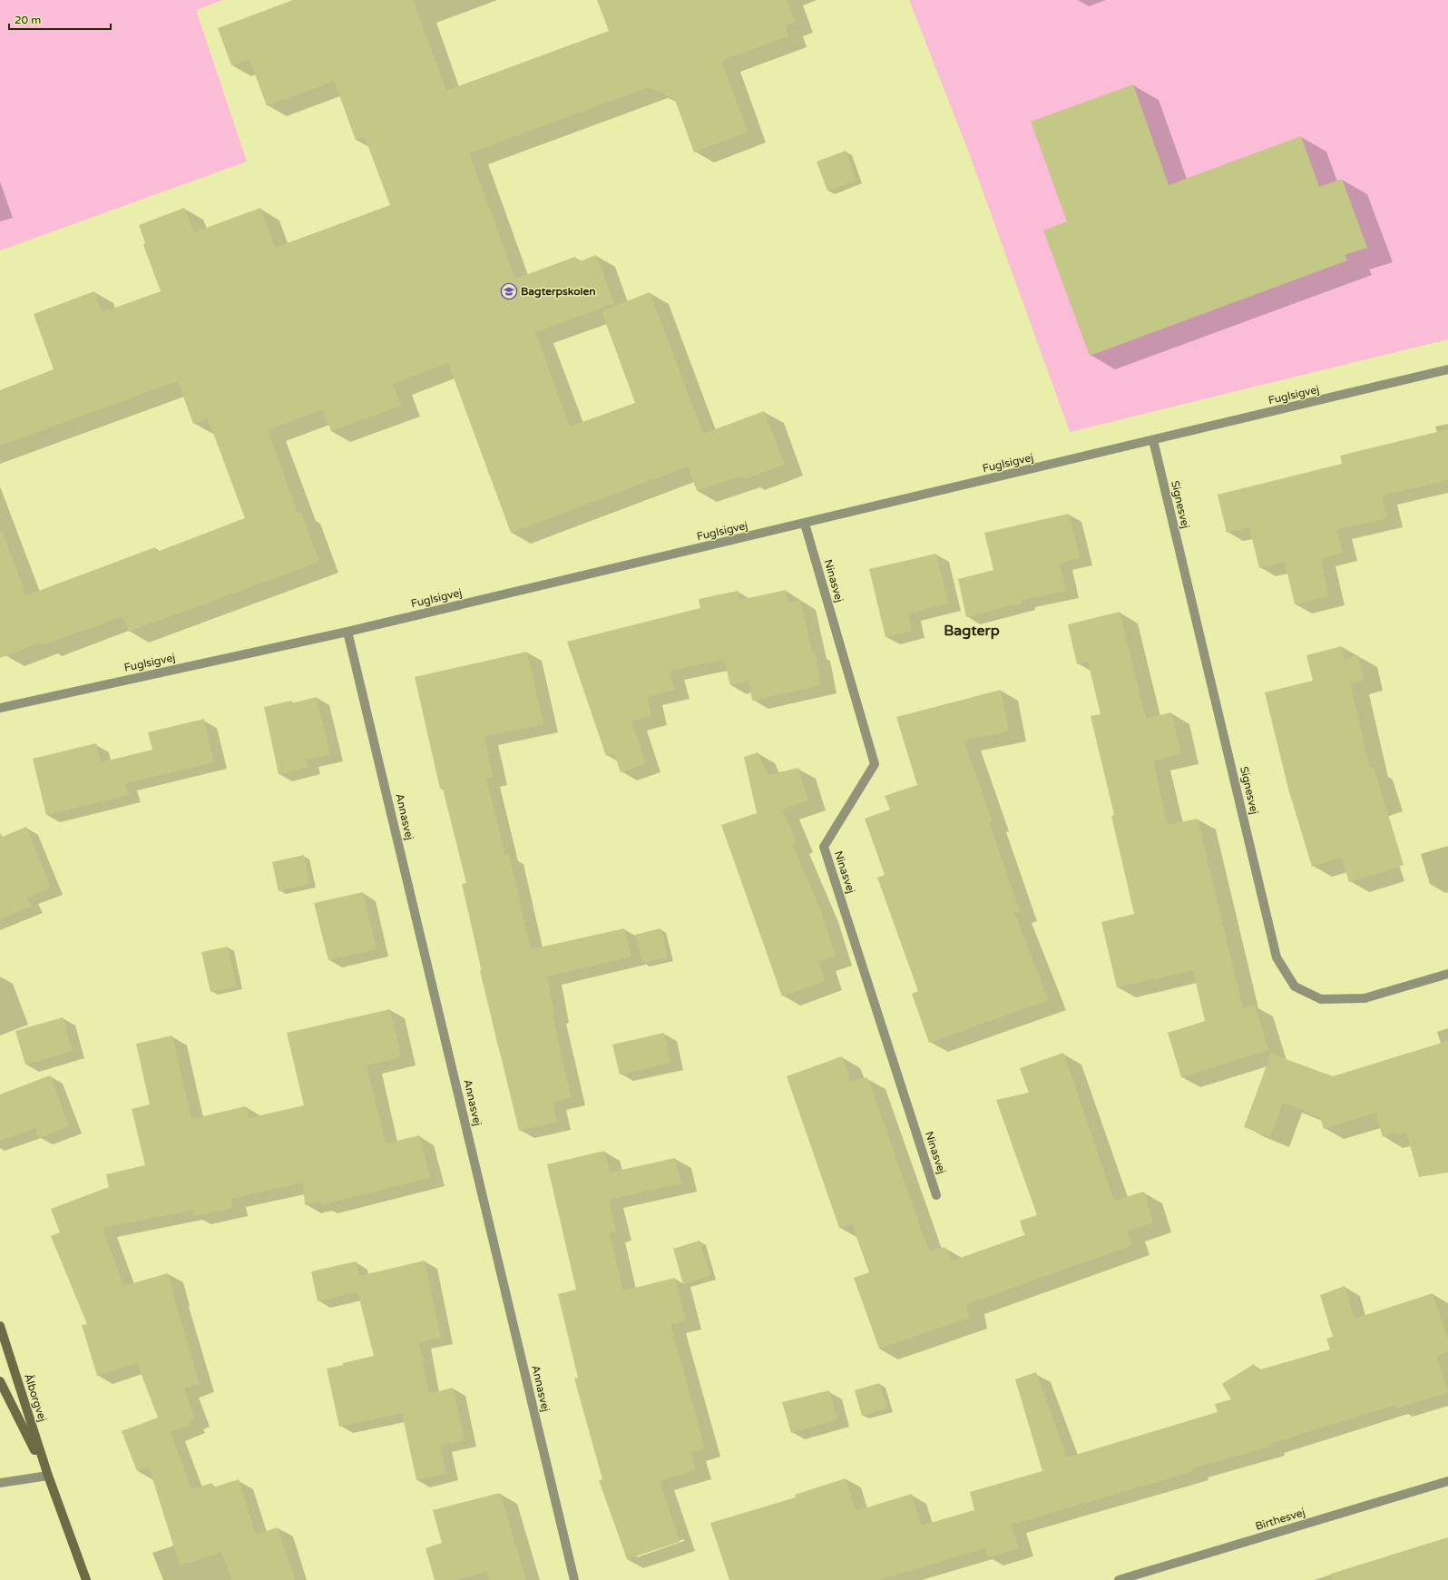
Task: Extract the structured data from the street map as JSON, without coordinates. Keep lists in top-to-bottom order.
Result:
{
  "streets": {
    "main road": ["Ålborgvej"],
    "street": [
      "Fuglsigvej",
      "Signesvej",
      "Ninasvej",
      "Annasvej",
      "Birthesvej"
    ]
  },
  "crossings": [
    ["Fuglsigvej", "Signesvej"],
    ["Fuglsigvej", "Ninasvej"],
    ["Fuglsigvej", "Annasvej"]
  ],
  "districts": ["Bagterp"],
  "places": {
    "school or university": ["Bagterpskolen"]
  },
  "scale_bar": "20 m"
}
